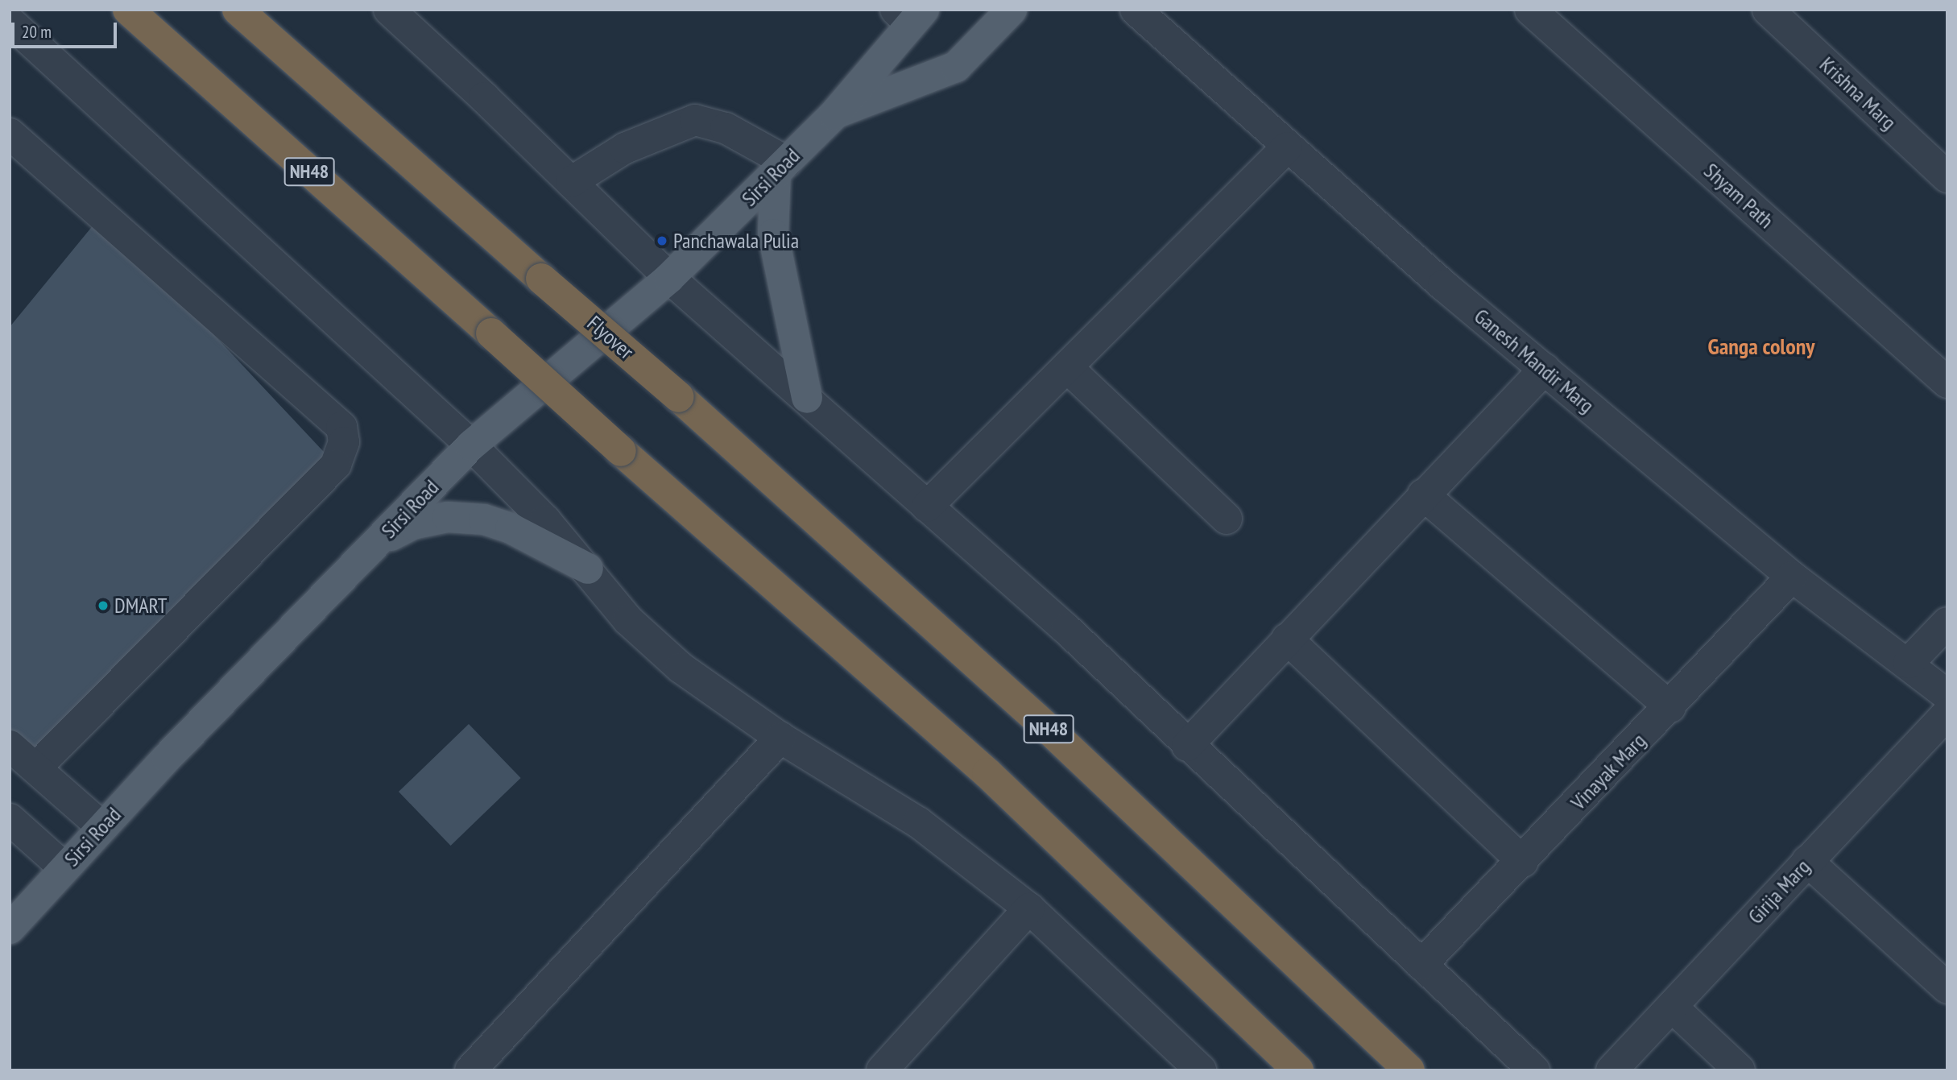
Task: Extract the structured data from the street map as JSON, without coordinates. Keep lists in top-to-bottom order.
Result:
{
  "streets": {
    "highway": ["NH48", "Flyover"],
    "main road": ["Sirsi Road"],
    "street": [
      "Krishna Marg",
      "Shyam Path",
      "Ganesh Mandir Marg",
      "Vinayak Marg",
      "Girija Marg"
    ]
  },
  "crossings": [
    ["Ganesh Mandir Marg", "Vinayak Marg"]
  ],
  "districts": ["Ganga colony"],
  "places": ["Panchawala Pulia", "DMART"],
  "scale_bar": "20 m"
}
